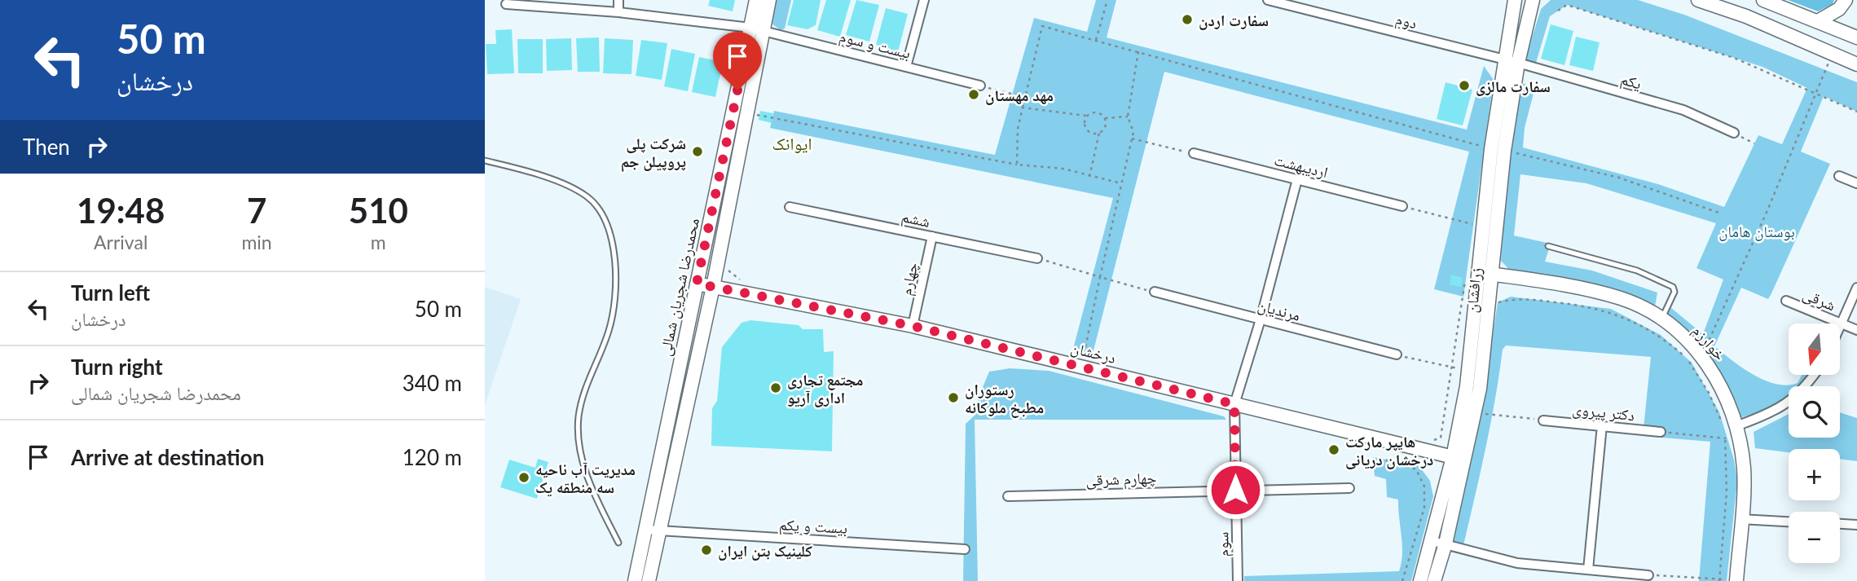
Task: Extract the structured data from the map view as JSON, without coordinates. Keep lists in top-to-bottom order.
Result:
{
  "streets": {
    "street": [
      "دوم",
      "بیست و سوم",
      "یکم",
      "اردیبهشت",
      "ششم",
      "چهارم",
      "محمدرضا شجریان شمالی",
      "زرافشان",
      "شرقی",
      "مرنديان",
      "خوارزم",
      "درخشان",
      "دکتر پیروی",
      "چهارم شرقی",
      "بیست و یکم",
      "سوم"
    ]
  },
  "crossings": [
    ["دوم", "یکم"],
    ["دوم", "زرافشان"],
    ["بیست و سوم", "محمدرضا شجریان شمالی"],
    ["یکم", "زرافشان"],
    ["اردیبهشت", "سوم"],
    ["ششم", "چهارم"],
    ["چهارم", "درخشان"],
    ["محمدرضا شجریان شمالی", "درخشان"],
    ["محمدرضا شجریان شمالی", "بیست و یکم"],
    ["زرافشان", "خوارزم"],
    ["زرافشان", "درخشان"],
    ["مرنديان", "سوم"],
    ["درخشان", "سوم"],
    ["چهارم شرقی", "سوم"]
  ],
  "districts": ["ایوانک"],
  "parks": ["بوستان هامان"],
  "places": [
    "سفارت اردن",
    "سفارت مالزی",
    "مهد مهستان",
    "شرکت پلی پروپیلن جم",
    "مجتمع تجاری اداری آريو",
    "رستوران مطبخ ملوکانه",
    "هایپر مارکت درخشان دریانی",
    "مدیریت آب ناحیه سه منطقه یک",
    "کلینیک بتن ایران"
  ],
  "north": "bottom",
  "page": {
    "turn": ["50 m", "درخشان"],
    "then": "Then",
    "eta": [
      "19:48",
      "Arrival",
      "7",
      "min",
      "510",
      "m"
    ],
    "list": [
      {
        "name": "Turn left",
        "note": "درخشان",
        "value": "50 m"
      },
      {
        "name": "Turn right",
        "note": "محمدرضا شجریان شمالی",
        "value": "340 m"
      },
      {
        "name": "Arrive at destination",
        "value": "120 m"
      }
    ],
    "map_buttons": ["+", "−"]
  }
}
